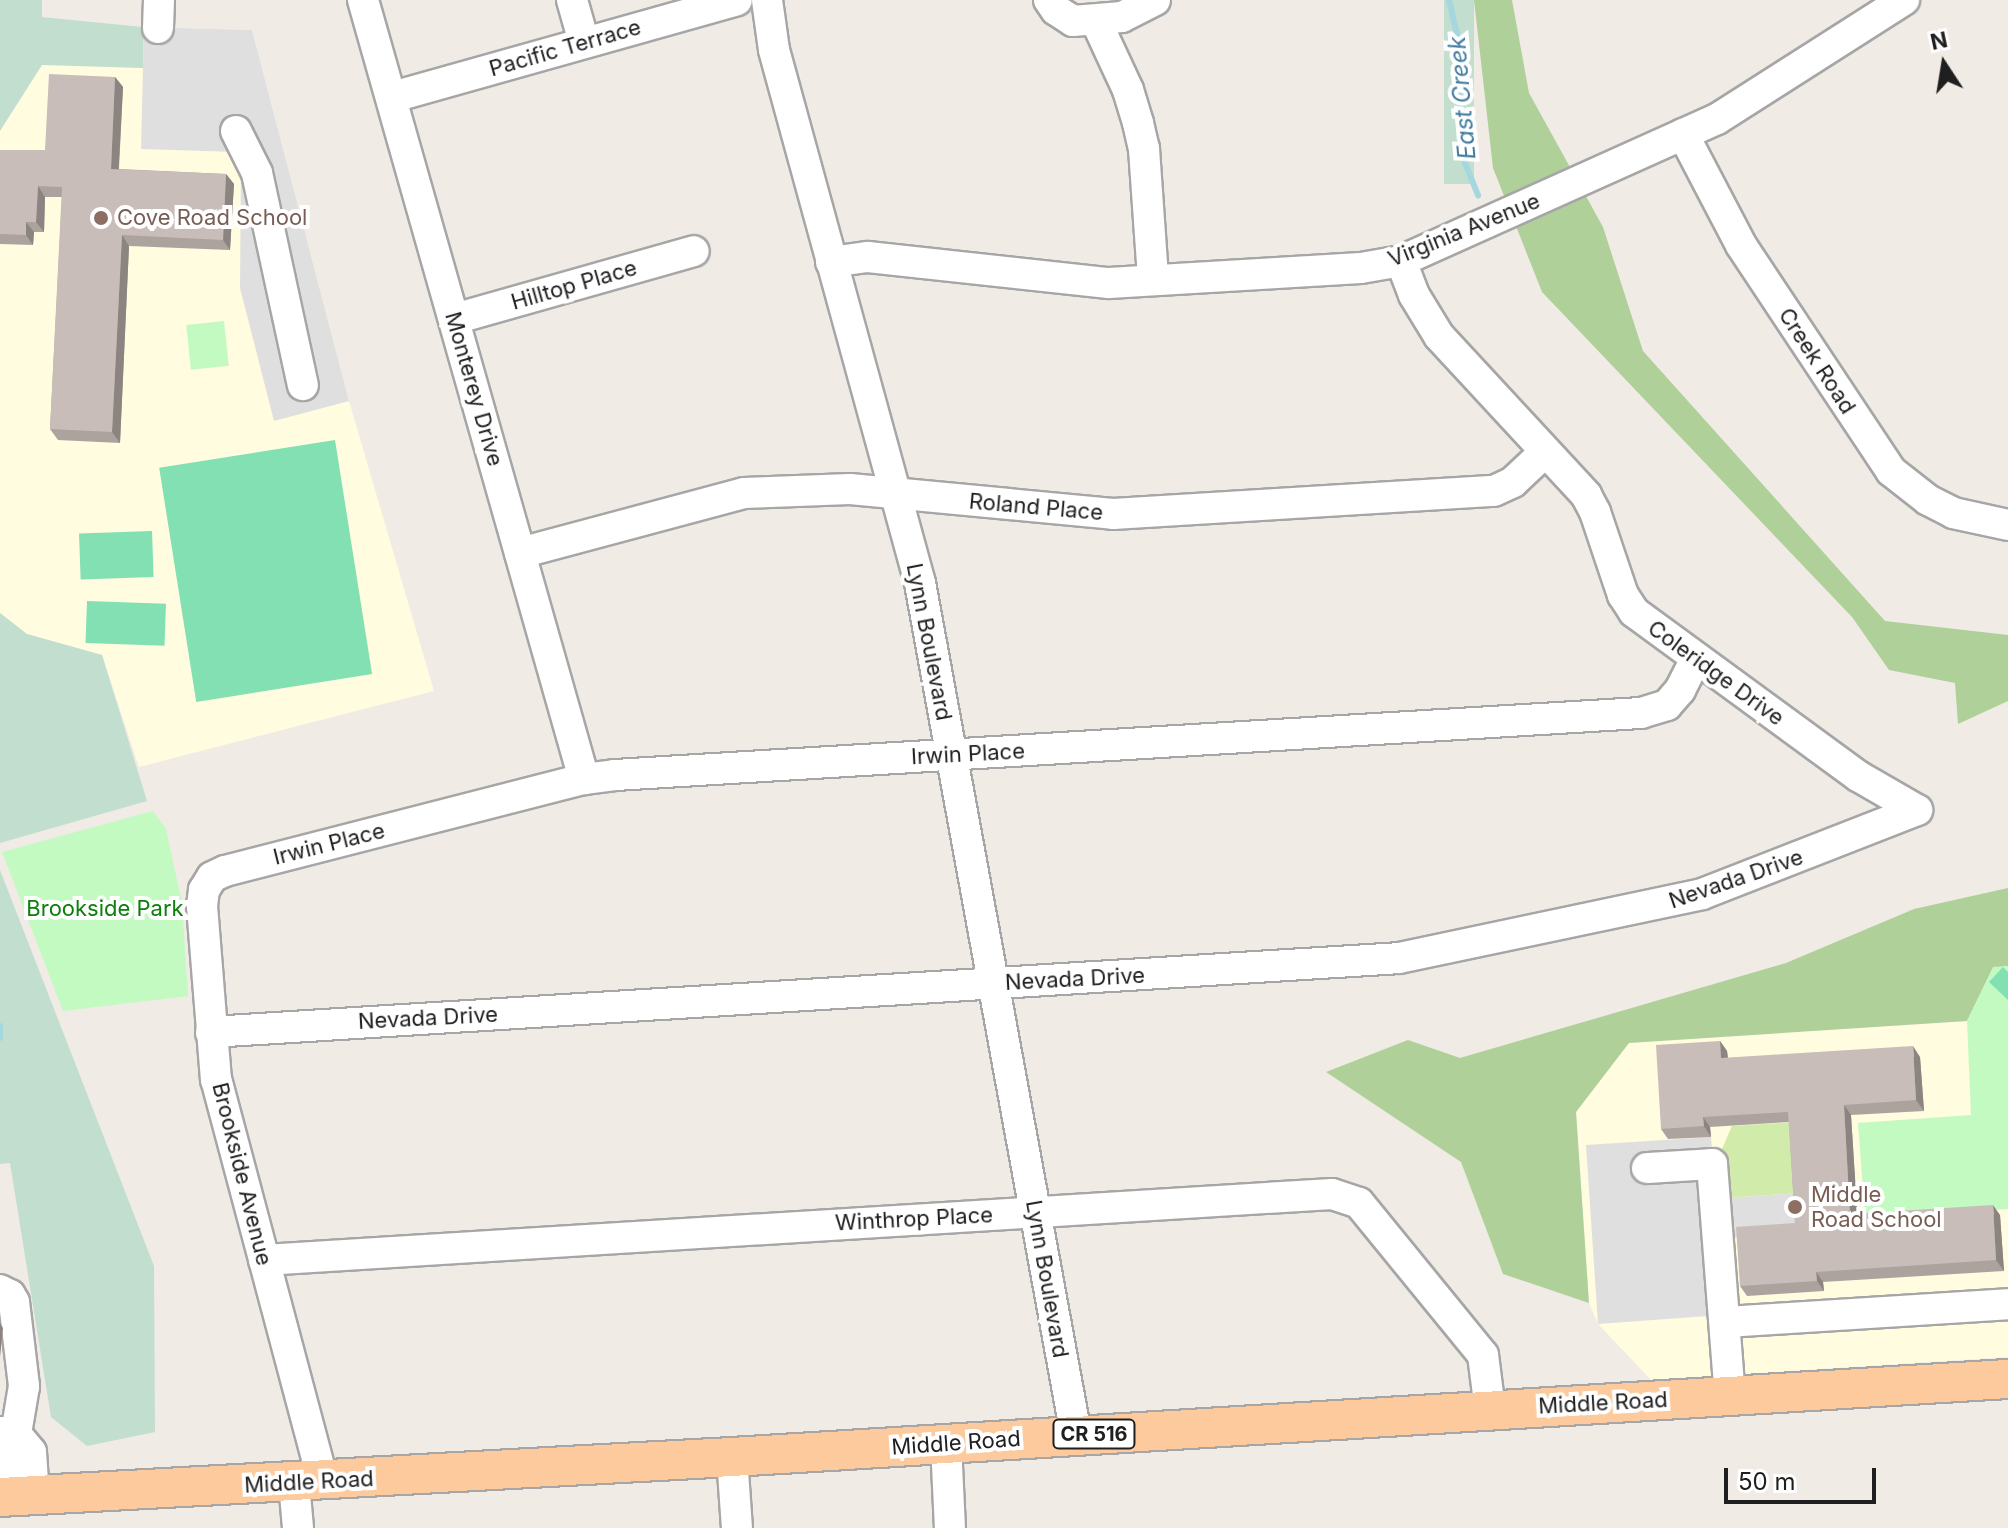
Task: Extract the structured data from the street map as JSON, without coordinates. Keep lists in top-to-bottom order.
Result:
{
  "streets": {
    "main road": ["Middle Road", "CR 516"],
    "street": [
      "Pacific Terrace",
      "Virginia Avenue",
      "Hilltop Place",
      "Creek Road",
      "Monterey Drive",
      "Roland Place",
      "Lynn Boulevard",
      "Coleridge Drive",
      "Irwin Place",
      "Nevada Drive",
      "Brookside Avenue",
      "Winthrop Place"
    ]
  },
  "crossings": [
    ["Pacific Terrace", "Monterey Drive"],
    ["Virginia Avenue", "Creek Road"],
    ["Virginia Avenue", "Lynn Boulevard"],
    ["Virginia Avenue", "Coleridge Drive"],
    ["Hilltop Place", "Monterey Drive"],
    ["Monterey Drive", "Roland Place"],
    ["Monterey Drive", "Irwin Place"],
    ["Roland Place", "Lynn Boulevard"],
    ["Roland Place", "Coleridge Drive"],
    ["Lynn Boulevard", "Irwin Place"],
    ["Lynn Boulevard", "Nevada Drive"],
    ["Lynn Boulevard", "Winthrop Place"],
    ["Lynn Boulevard", "Middle Road"],
    ["Coleridge Drive", "Irwin Place"],
    ["Coleridge Drive", "Nevada Drive"],
    ["Irwin Place", "Brookside Avenue"],
    ["Nevada Drive", "Brookside Avenue"],
    ["Brookside Avenue", "Winthrop Place"],
    ["Brookside Avenue", "Middle Road"],
    ["Winthrop Place", "Middle Road"]
  ],
  "water": ["East Creek"],
  "parks": ["Brookside Park"],
  "places": ["Cove Road School", "Middle Road School"],
  "scale_bar": "50 m",
  "north": "top"
}
